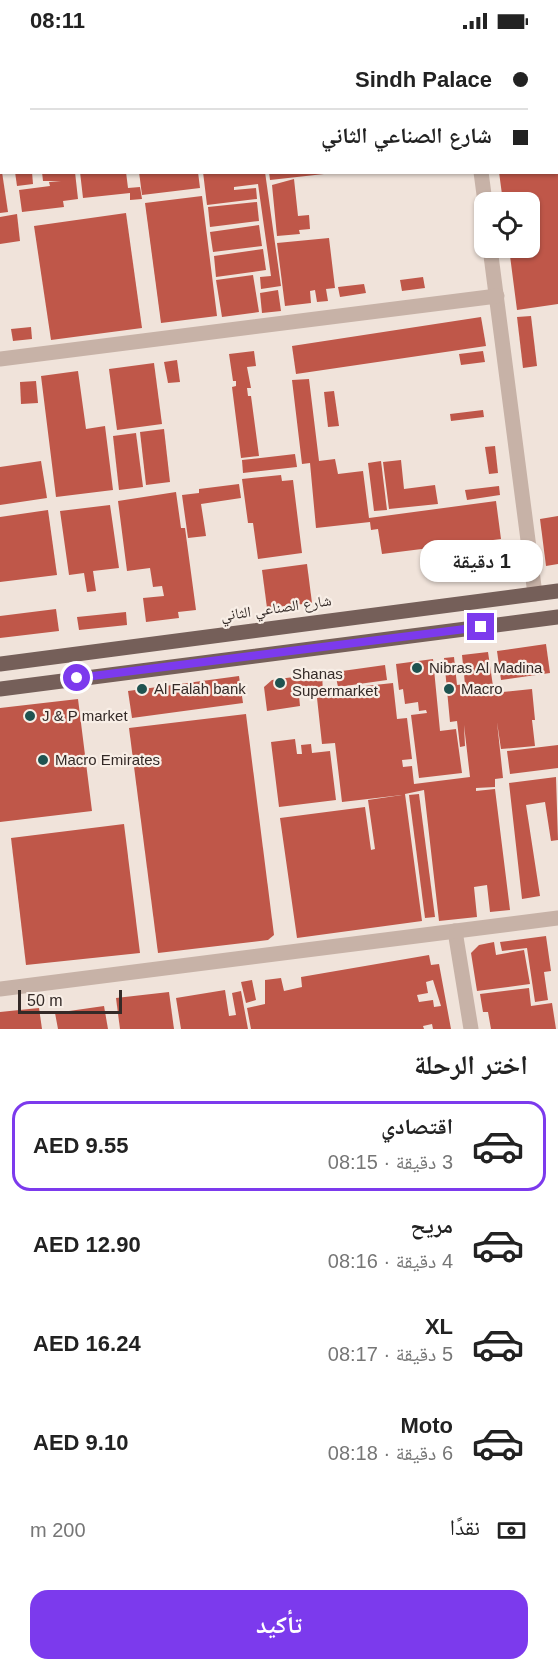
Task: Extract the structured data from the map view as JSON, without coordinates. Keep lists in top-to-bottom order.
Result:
{
  "streets": {
    "main road": ["شارع الصناعي الثاني"]
  },
  "places": [
    "Nibras Al Madina",
    "Shanas Supermarket",
    "Al Falah bank",
    "Macro",
    "J & P market",
    "Macro Emirates"
  ],
  "scale_bar": "50 m",
  "page": {
    "status": "08:11",
    "banner": ["Sindh Palace", "شارع الصناعي الثاني"],
    "bubble": "1 دقيقة",
    "scale": "50 m",
    "heading": "اختر الرحلة",
    "list": [
      {
        "name": "اقتصادي",
        "note": "3 دقيقة · 08:15",
        "value": "AED 9.55"
      },
      {
        "name": "مريح",
        "note": "4 دقيقة · 08:16",
        "value": "AED 12.90"
      },
      {
        "name": "XL",
        "note": "5 دقيقة · 08:17",
        "value": "AED 16.24"
      },
      {
        "name": "Moto",
        "note": "6 دقيقة · 08:18",
        "value": "AED 9.10"
      }
    ],
    "pay": ["نقدًا", "200 m"],
    "buttons": "تأكيد"
  }
}
